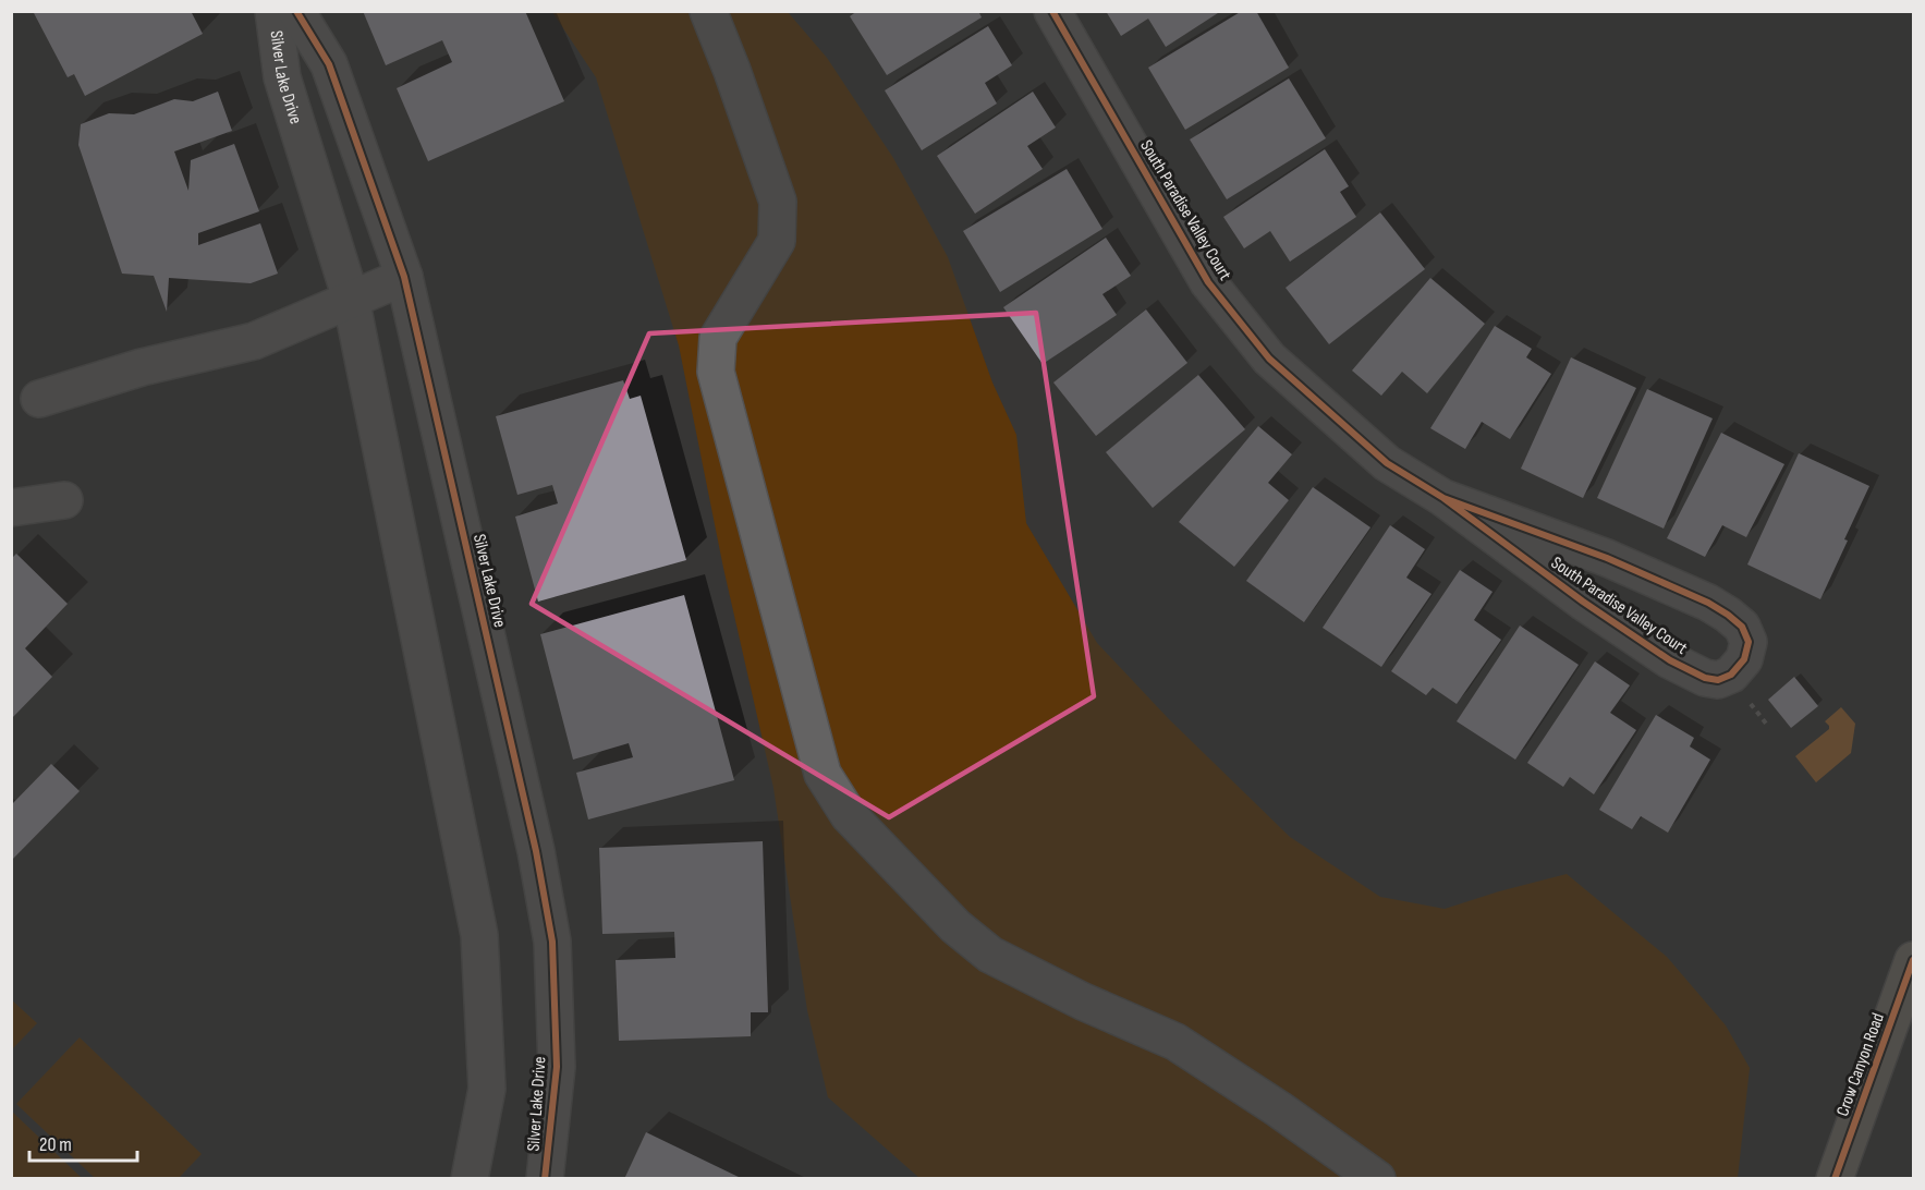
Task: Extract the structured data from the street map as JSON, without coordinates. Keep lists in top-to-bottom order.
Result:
{
  "streets": {
    "main road": ["Crow Canyon Road"],
    "street": ["Silver Lake Drive", "South Paradise Valley Court"]
  },
  "scale_bar": "20 m"
}
